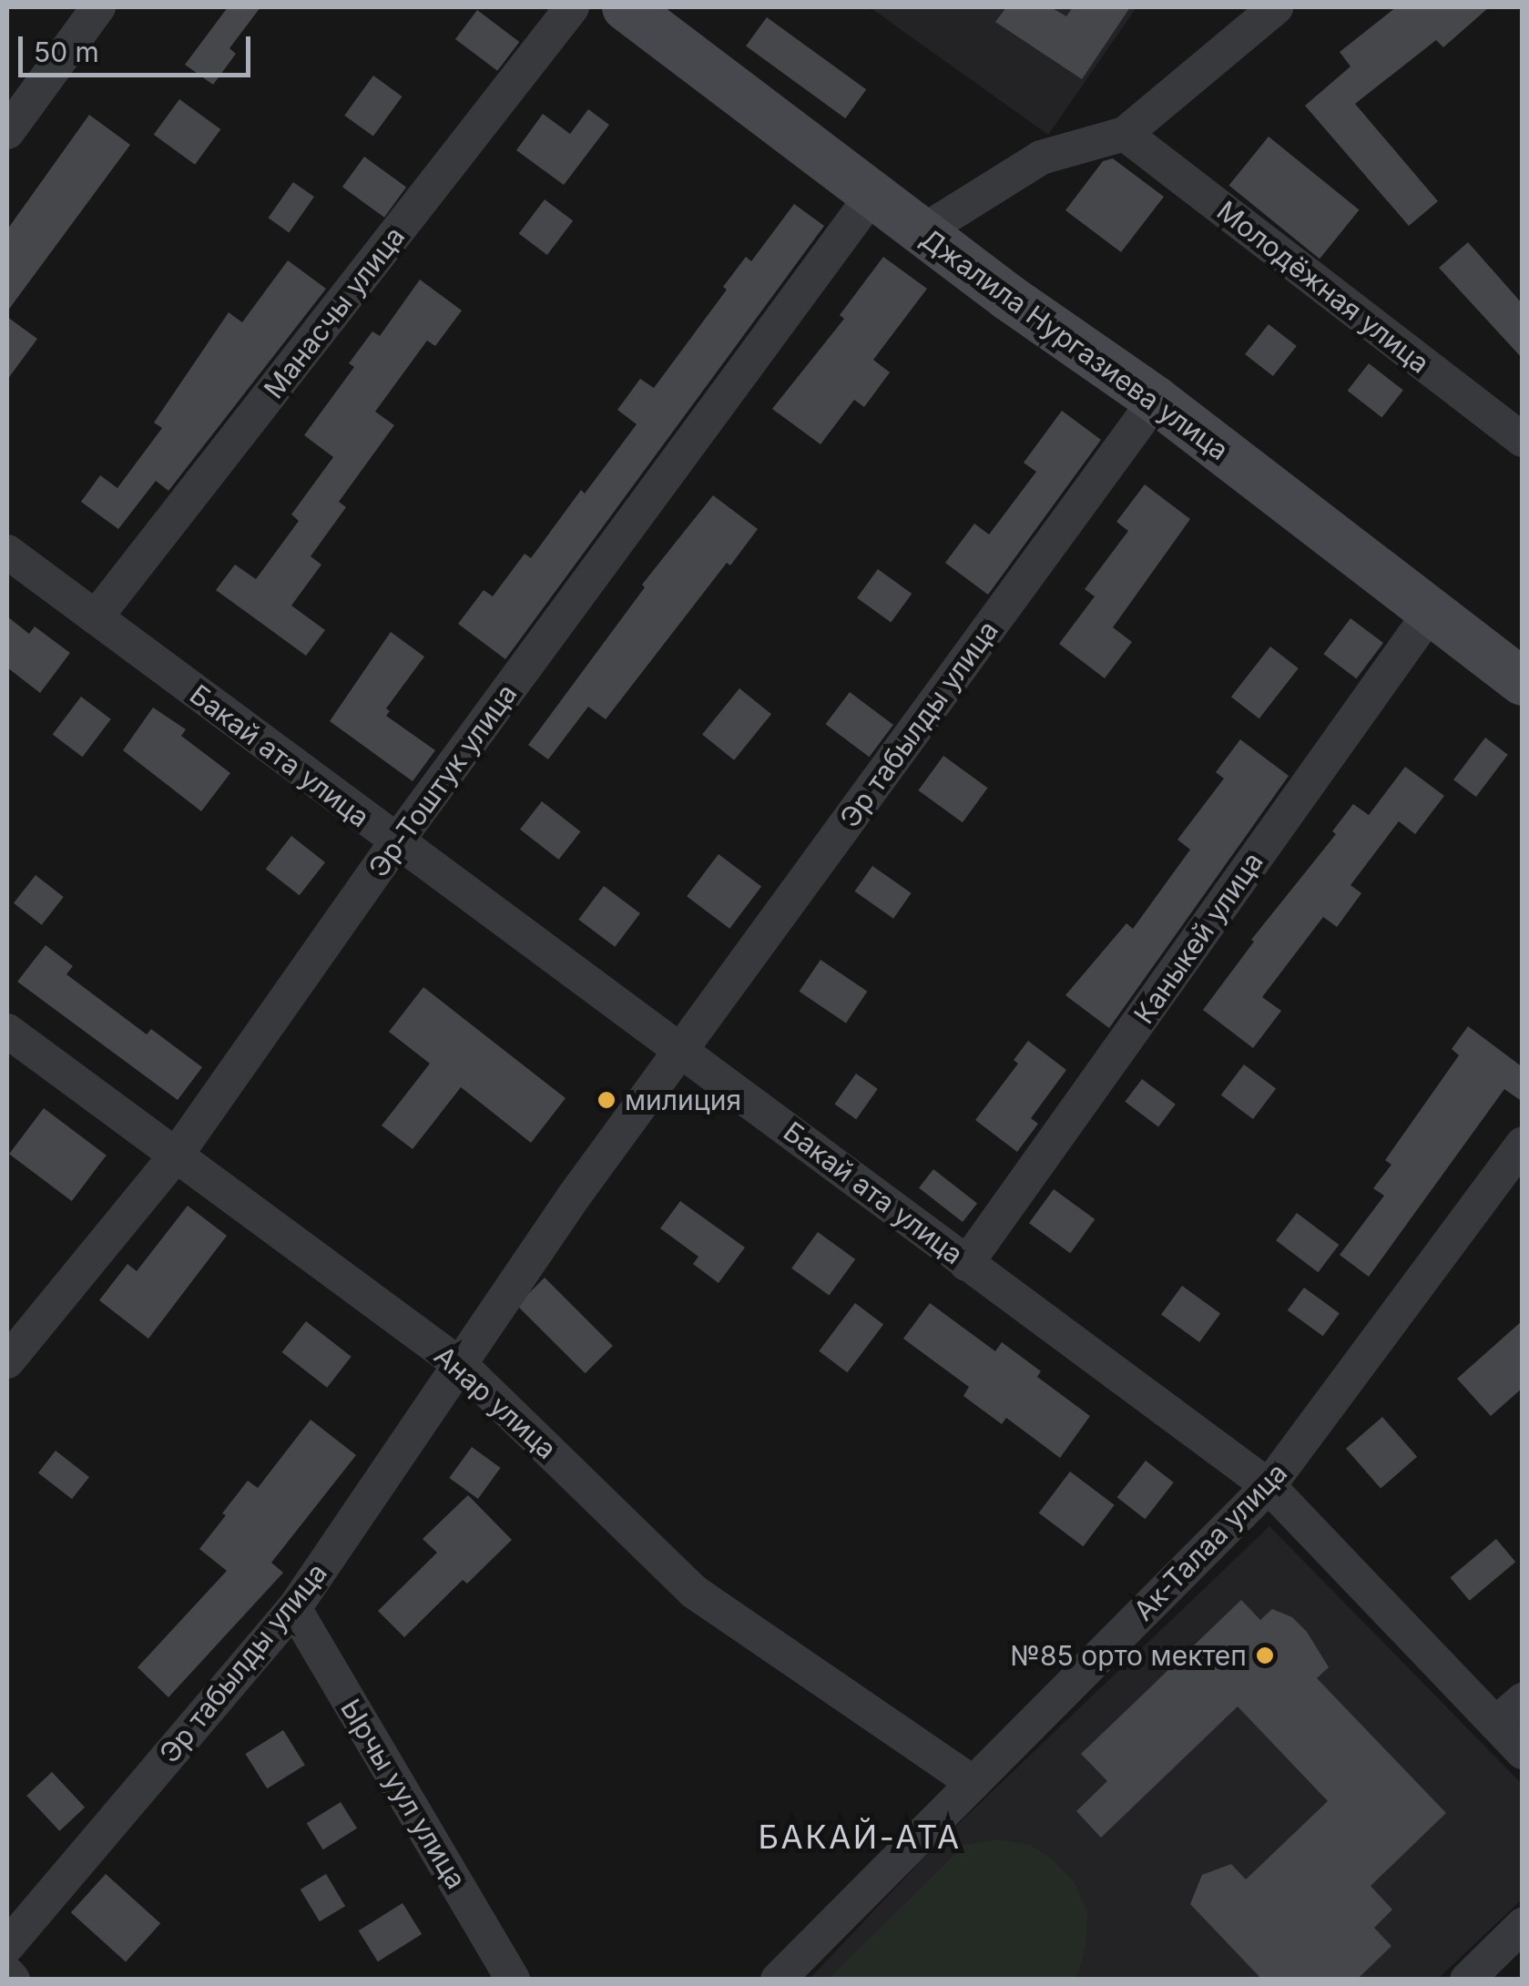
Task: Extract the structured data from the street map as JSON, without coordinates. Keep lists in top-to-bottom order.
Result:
{
  "streets": {
    "street": [
      "Молодёжная улица",
      "Манасчы улица",
      "Джалила Нургазиева улица",
      "Эр табылды улица",
      "Бакай ата улица",
      "Эр-Тоштук улица",
      "Каныкей улица",
      "Анар улица",
      "Ак-Талаа улица",
      "Ырчы уул улица"
    ]
  },
  "crossings": [
    ["Манасчы улица", "Бакай ата улица"],
    ["Джалила Нургазиева улица", "Эр табылды улица"],
    ["Джалила Нургазиева улица", "Эр-Тоштук улица"],
    ["Джалила Нургазиева улица", "Каныкей улица"],
    ["Эр табылды улица", "Бакай ата улица"],
    ["Эр табылды улица", "Анар улица"],
    ["Эр табылды улица", "Ырчы уул улица"],
    ["Бакай ата улица", "Эр-Тоштук улица"],
    ["Бакай ата улица", "Каныкей улица"],
    ["Бакай ата улица", "Ак-Талаа улица"],
    ["Эр-Тоштук улица", "Анар улица"],
    ["Анар улица", "Ак-Талаа улица"]
  ],
  "districts": ["БАКАЙ-АТА"],
  "places": ["милиция", "№85 орто мектеп"],
  "scale_bar": "50 m"
}
